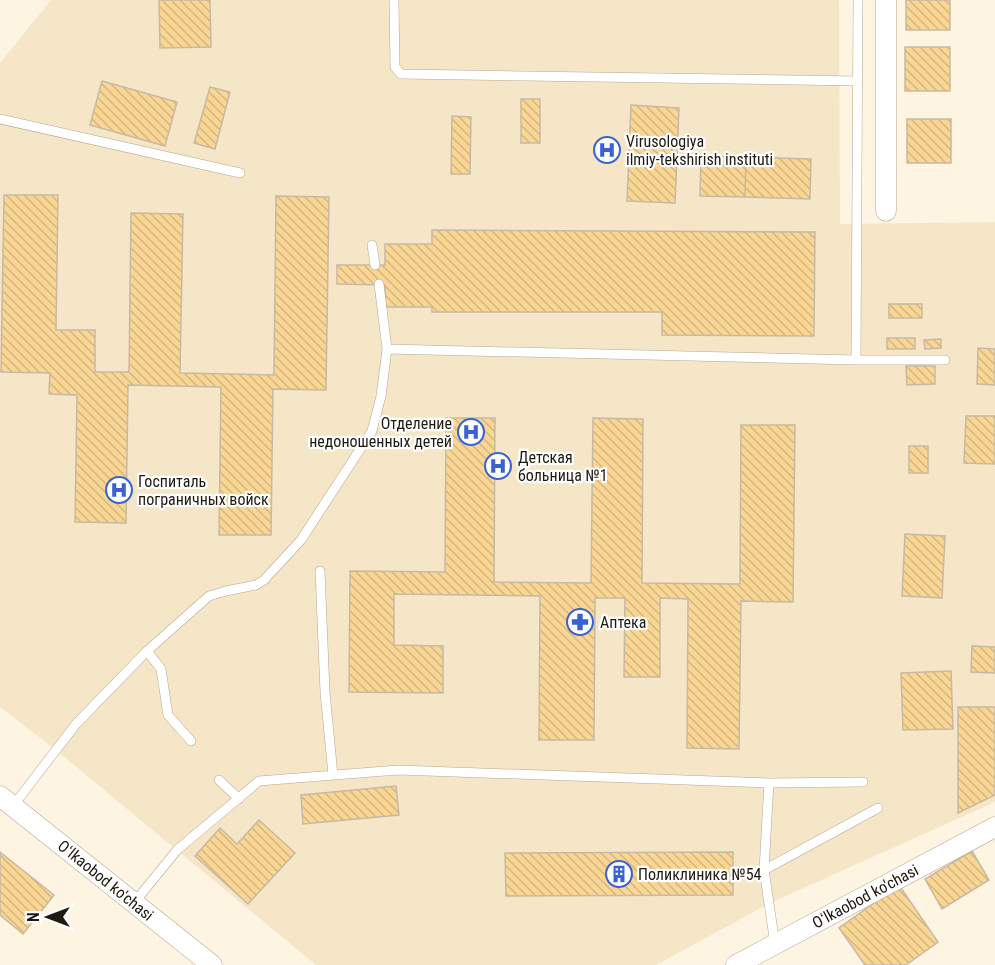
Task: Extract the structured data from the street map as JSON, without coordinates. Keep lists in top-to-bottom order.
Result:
{
  "streets": {
    "street": ["Oʻlkaobod ko'chasi"]
  },
  "places": {
    "hospital": [
      "Virusologiya ilmiy-tekshirish instituti",
      "Отделение недоношенных детей",
      "Детская больница №1",
      "Госпиталь пограничных войск"
    ],
    "pharmacy": ["Аптека"],
    "building": ["Поликлиника №54"]
  },
  "north": "left"
}
